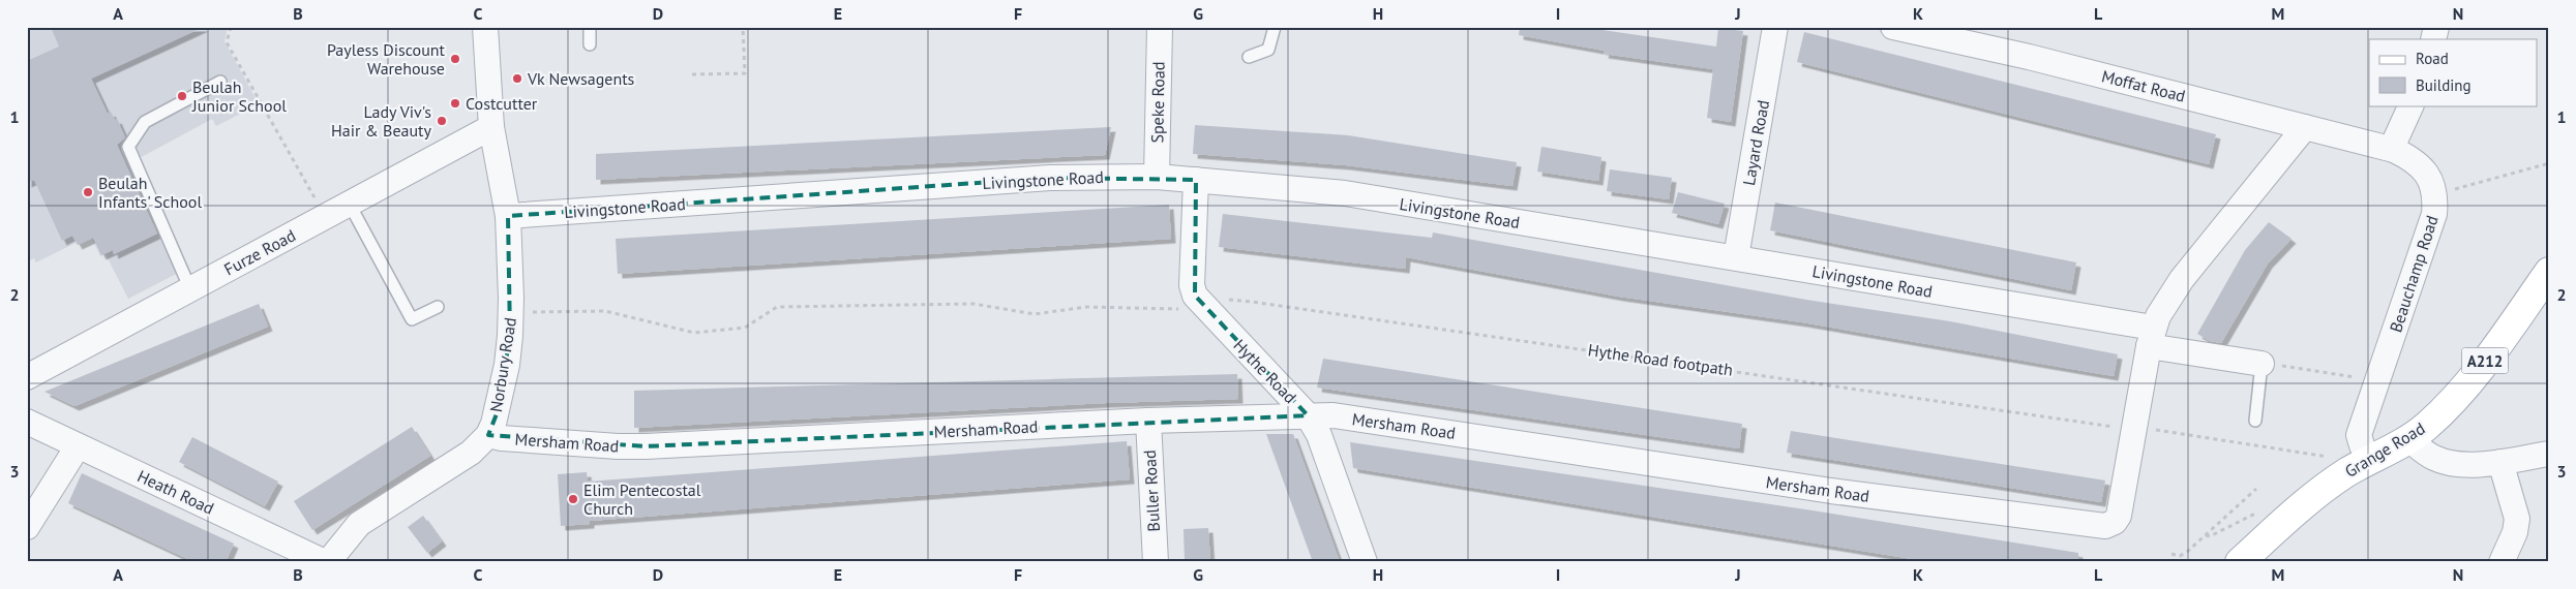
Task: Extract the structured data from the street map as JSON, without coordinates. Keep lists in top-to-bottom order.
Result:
{
  "streets": {
    "main road": ["A212", "Grange Road"],
    "street": [
      "Moffat Road",
      "Speke Road",
      "Layard Road",
      "Livingstone Road",
      "Furze Road",
      "Beauchamp Road",
      "Norbury Road",
      "Hythe Road",
      "Mersham Road",
      "Buller Road",
      "Heath Road"
    ],
    "path": ["Hythe Road footpath"]
  },
  "crossings": [
    ["Moffat Road", "Beauchamp Road"],
    ["Speke Road", "Livingstone Road"],
    ["Layard Road", "Livingstone Road"],
    ["Livingstone Road", "Norbury Road"],
    ["Livingstone Road", "Mersham Road"],
    ["Furze Road", "Norbury Road"],
    ["Beauchamp Road", "Grange Road"],
    ["Hythe Road footpath", "Norbury Road"],
    ["Hythe Road footpath", "Hythe Road"],
    ["Norbury Road", "Mersham Road"],
    ["Norbury Road", "Heath Road"],
    ["Hythe Road", "Mersham Road"],
    ["Mersham Road", "Buller Road"]
  ],
  "places": [
    "Payless Discount Warehouse",
    "Vk Newsagents",
    "Beulah Junior School",
    "Costcutter",
    "Lady Viv's Hair & Beauty",
    "Beulah Infants' School",
    "Elim Pentecostal Church"
  ],
  "legend": ["Road", "Building"],
  "grid": {
    "columns": [
      "A",
      "B",
      "C",
      "D",
      "E",
      "F",
      "G",
      "H",
      "I",
      "J",
      "K",
      "L",
      "M",
      "N"
    ],
    "rows": ["1", "2", "3"]
  }
}
